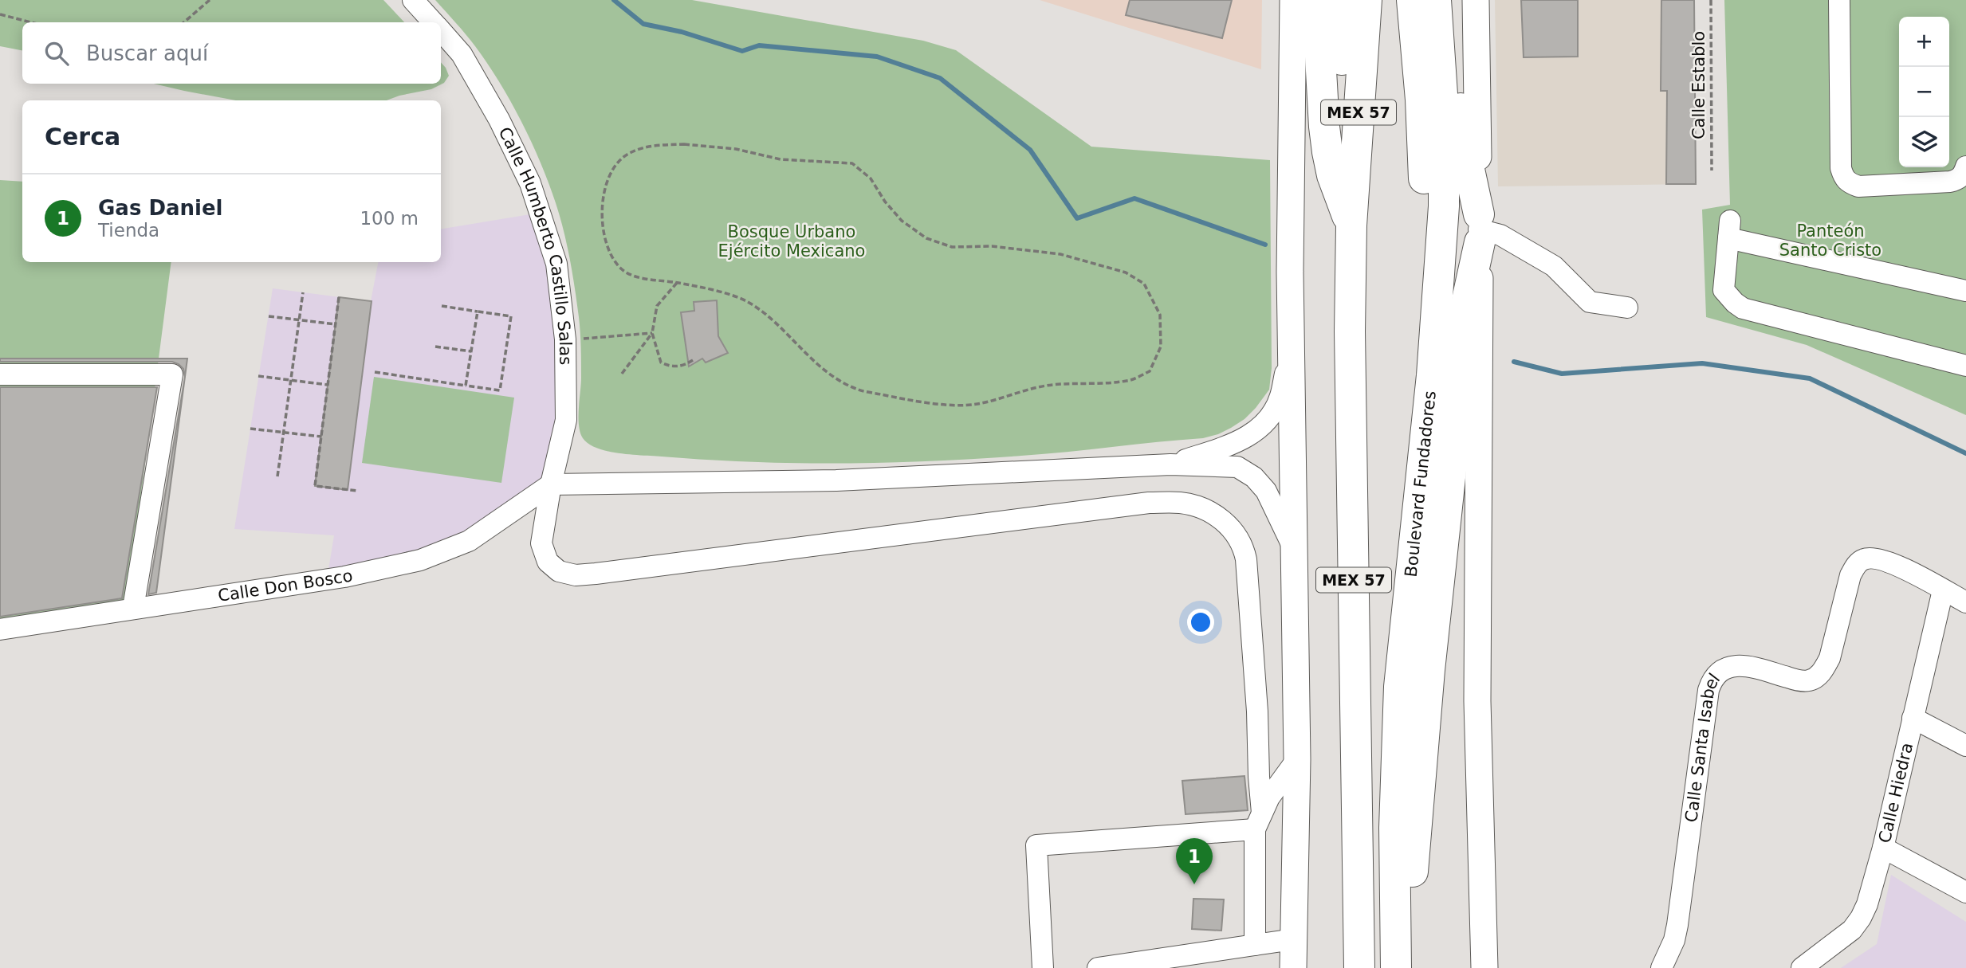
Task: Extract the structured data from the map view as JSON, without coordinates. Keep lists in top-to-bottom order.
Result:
{
  "streets": {
    "highway": ["MEX 57", "Boulevard Fundadores"],
    "street": [
      "Calle Humberto Castillo Salas",
      "Calle Don Bosco",
      "Calle Santa Isabel",
      "Calle Hiedra"
    ],
    "path": ["Calle Establo"]
  },
  "crossings": [
    ["Calle Humberto Castillo Salas", "Calle Don Bosco"],
    ["Calle Santa Isabel", "Calle Hiedra"]
  ],
  "parks": ["Panteón Santo Cristo", "Bosque Urbano Ejército Mexicano"],
  "page": {
    "map_buttons": ["+", "−"],
    "search": "Buscar aquí",
    "heading": "Cerca",
    "list": [
      {
        "mark": "1",
        "name": "Gas Daniel",
        "note": "Tienda",
        "value": "100 m"
      }
    ],
    "pins": "1"
  }
}
